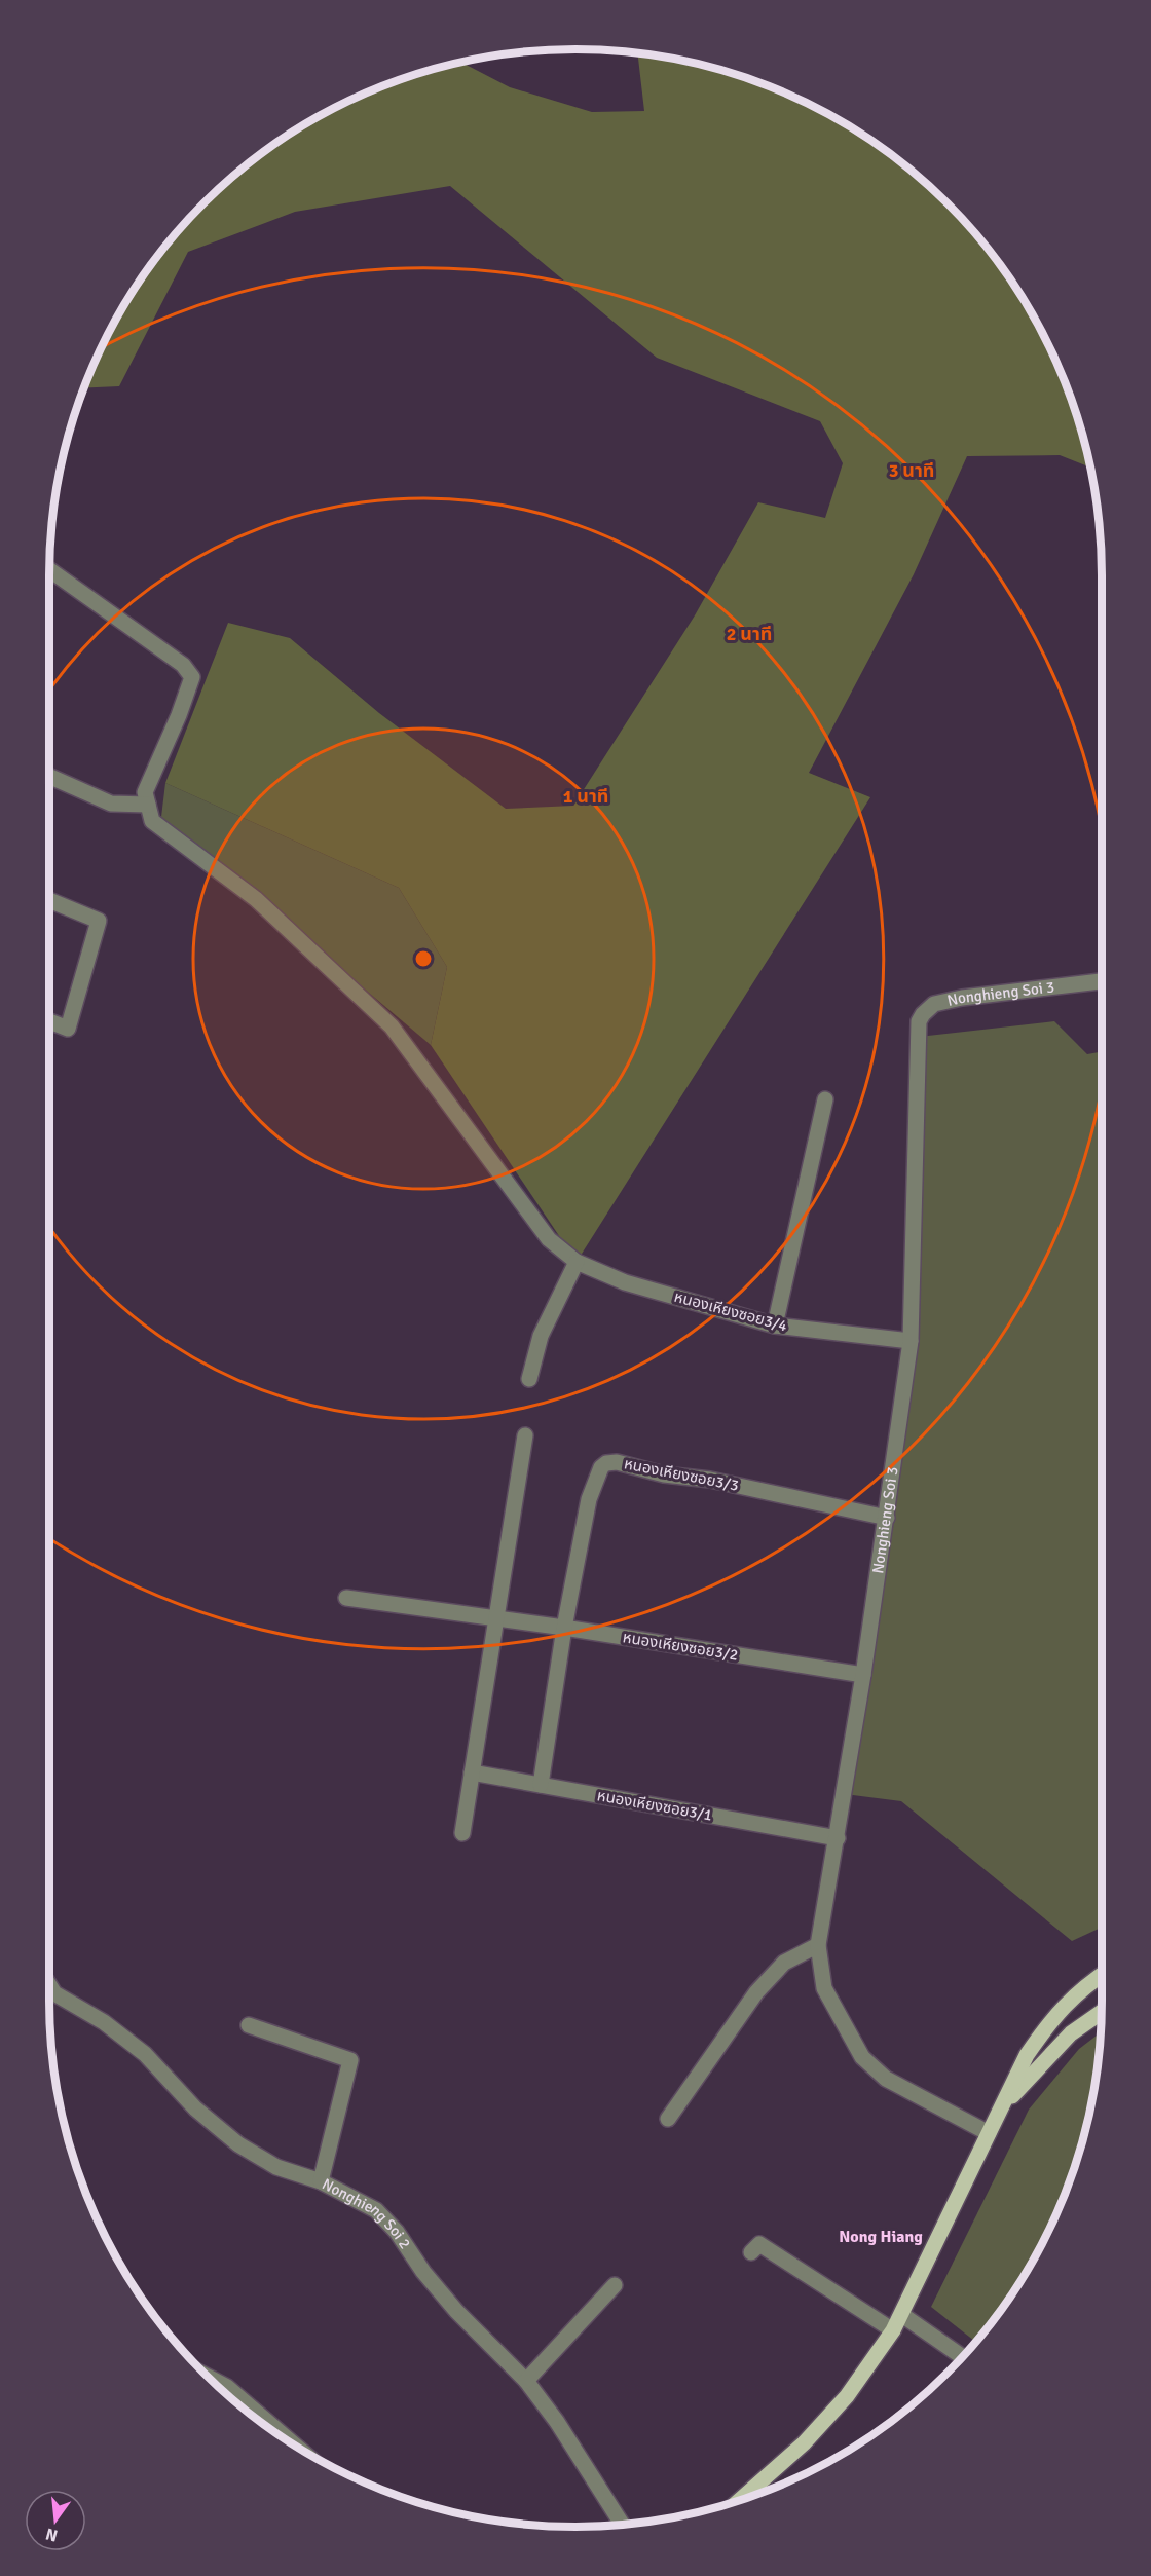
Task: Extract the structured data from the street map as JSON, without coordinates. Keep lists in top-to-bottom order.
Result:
{
  "streets": {
    "street": [
      "Nonghieng Soi 3",
      "หนองเหียงซอย3/4",
      "หนองเหียงซอย3/3",
      "หนองเหียงซอย3/2",
      "หนองเหียงซอย3/1",
      "Nonghieng Soi 2"
    ]
  },
  "crossings": [
    ["Nonghieng Soi 3", "หนองเหียงซอย3/4"],
    ["Nonghieng Soi 3", "หนองเหียงซอย3/3"],
    ["Nonghieng Soi 3", "หนองเหียงซอย3/2"],
    ["Nonghieng Soi 3", "หนองเหียงซอย3/1"],
    ["หนองเหียงซอย3/3", "หนองเหียงซอย3/2"]
  ],
  "districts": ["Nong Hiang"],
  "north": "bottom",
  "rings": ["3 นาที", "2 นาที", "1 นาที"]
}
